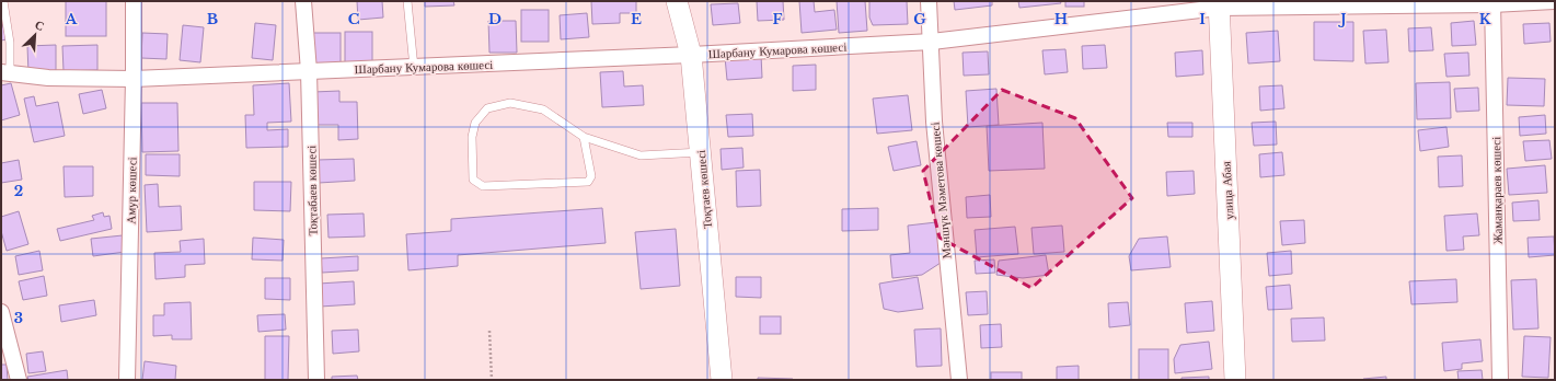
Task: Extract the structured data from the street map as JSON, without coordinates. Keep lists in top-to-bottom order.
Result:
{
  "streets": {
    "street": [
      "Шарбану Кумарова көшесі",
      "Тоқтаев көшесі",
      "Амур көшесі",
      "Тоқтабаев көшесі",
      "Мәншүк Мәметова көшесі",
      "улица Абая",
      "Жаманқараев көшесі"
    ]
  },
  "crossings": [
    ["Шарбану Кумарова көшесі", "Тоқтаев көшесі"],
    ["Шарбану Кумарова көшесі", "Амур көшесі"],
    ["Шарбану Кумарова көшесі", "Тоқтабаев көшесі"],
    ["Шарбану Кумарова көшесі", "Мәншүк Мәметова көшесі"],
    ["Шарбану Кумарова көшесі", "улица Абая"],
    ["Шарбану Кумарова көшесі", "Жаманқараев көшесі"]
  ],
  "north": "top right",
  "grid": {
    "columns": [
      "A",
      "B",
      "C",
      "D",
      "E",
      "F",
      "G",
      "H",
      "I",
      "J",
      "K"
    ],
    "rows": ["2", "3"]
  }
}
